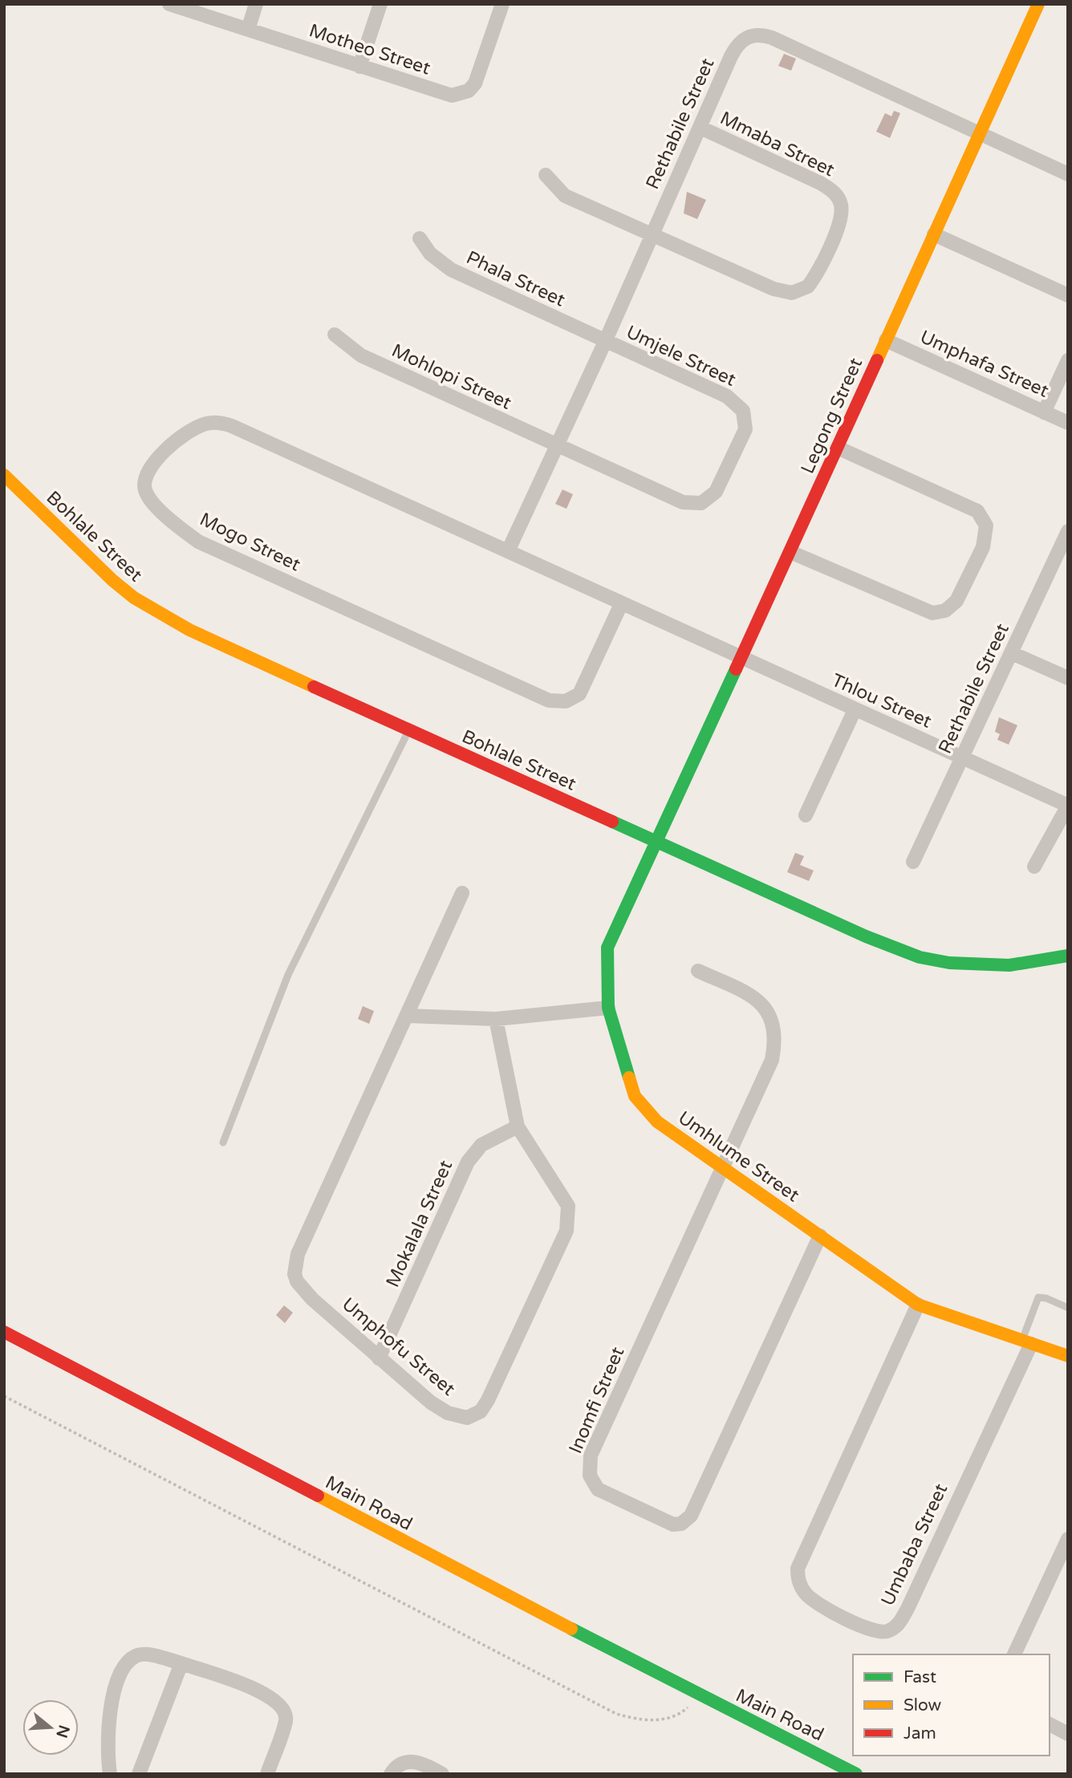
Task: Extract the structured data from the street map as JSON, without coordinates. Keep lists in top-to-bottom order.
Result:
{
  "streets": {
    "street": [
      "Motheo Street",
      "Rethabile Street",
      "Mmaba Street",
      "Phala Street",
      "Umjele Street",
      "Umphafa Street",
      "Mohlopi Street",
      "Legong Street",
      "Bohlale Street",
      "Mogo Street",
      "Thlou Street",
      "Umhlume Street",
      "Mokalala Street",
      "Umphofu Street",
      "Inomfi Street",
      "Main Road",
      "Umbaba Street"
    ]
  },
  "crossings": [
    ["Rethabile Street", "Mmaba Street"],
    ["Rethabile Street", "Phala Street"],
    ["Rethabile Street", "Umjele Street"],
    ["Rethabile Street", "Mohlopi Street"],
    ["Rethabile Street", "Legong Street"],
    ["Rethabile Street", "Mogo Street"],
    ["Rethabile Street", "Thlou Street"],
    ["Phala Street", "Umjele Street"],
    ["Umjele Street", "Mohlopi Street"],
    ["Umphafa Street", "Legong Street"],
    ["Legong Street", "Bohlale Street"],
    ["Legong Street", "Mogo Street"],
    ["Legong Street", "Thlou Street"],
    ["Legong Street", "Umhlume Street"],
    ["Bohlale Street", "Umhlume Street"],
    ["Mogo Street", "Thlou Street"],
    ["Umhlume Street", "Inomfi Street"],
    ["Umhlume Street", "Umbaba Street"],
    ["Mokalala Street", "Umphofu Street"]
  ],
  "legend": ["Fast", "Slow", "Jam"],
  "north": "right"
}
